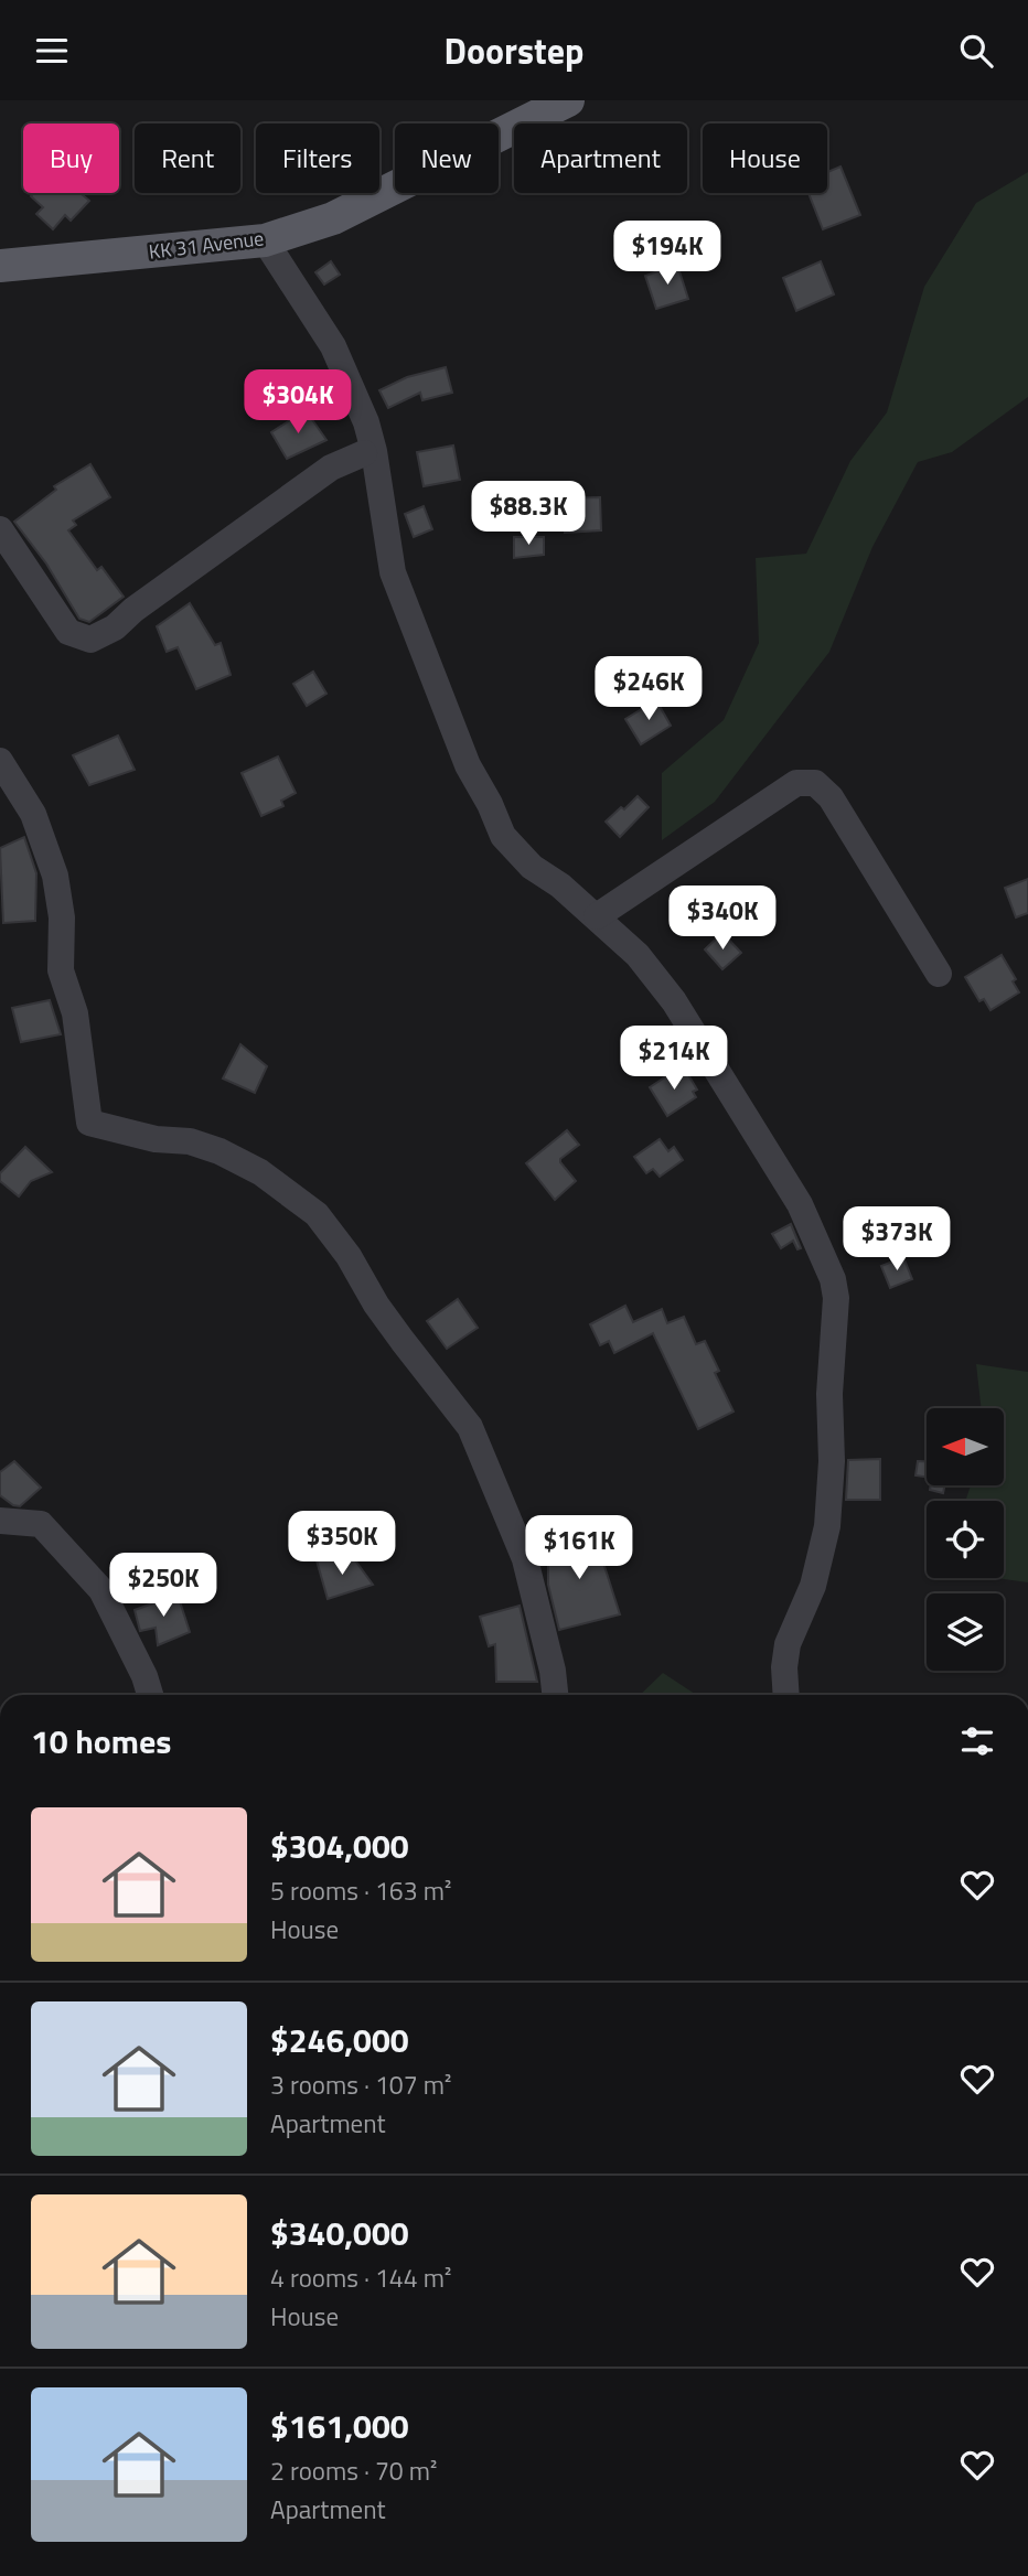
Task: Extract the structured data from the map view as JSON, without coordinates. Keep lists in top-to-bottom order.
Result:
{
  "streets": {
    "main road": ["KK 31 Avenue"]
  },
  "north": "left",
  "page": {
    "header": "Doorstep",
    "chip": [
      "Buy",
      "Rent",
      "Filters",
      "New",
      "Apartment",
      "House"
    ],
    "price": [
      "$194K",
      "$304K",
      "$88.3K",
      "$246K",
      "$340K",
      "$214K",
      "$373K",
      "$350K",
      "$161K",
      "$250K"
    ],
    "heading": "10 homes",
    "list": [
      {
        "name": "$304,000",
        "note": "5 rooms · 163 m² · House"
      },
      {
        "name": "$246,000",
        "note": "3 rooms · 107 m² · Apartment"
      },
      {
        "name": "$340,000",
        "note": "4 rooms · 144 m² · House"
      },
      {
        "name": "$161,000",
        "note": "2 rooms · 70 m² · Apartment"
      }
    ]
  }
}
